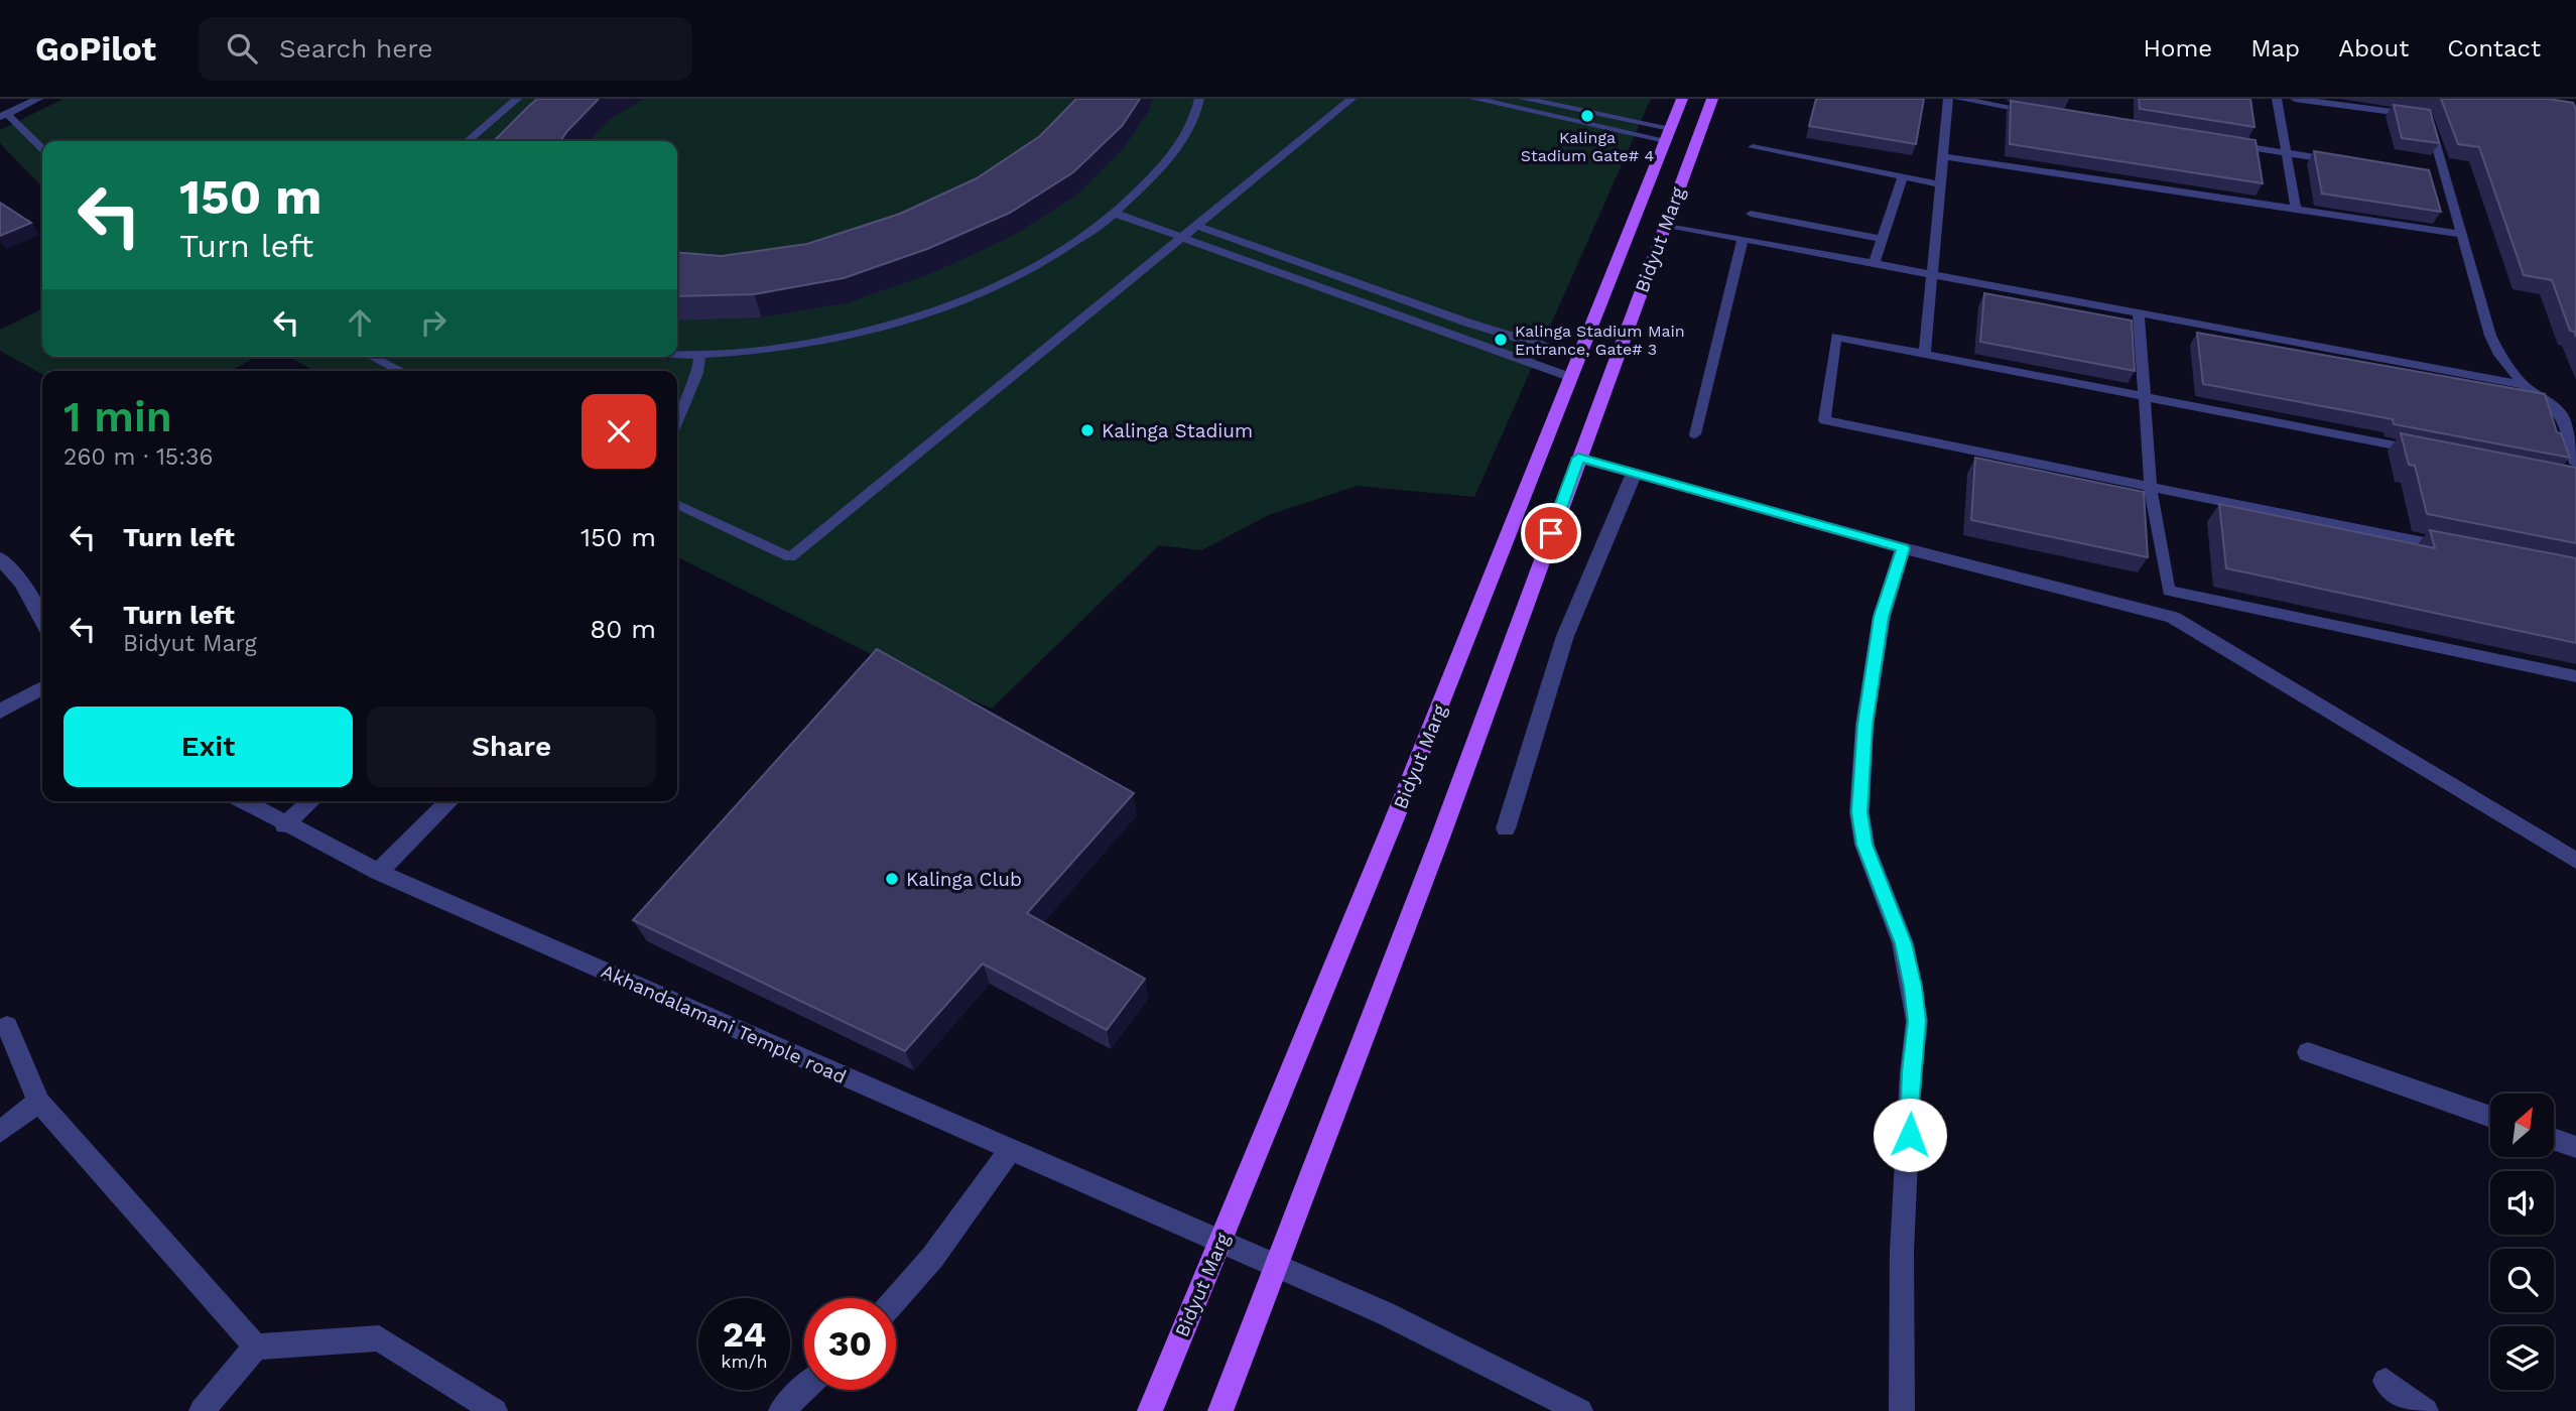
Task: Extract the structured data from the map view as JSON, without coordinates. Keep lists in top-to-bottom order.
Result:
{
  "streets": {
    "main road": ["Bidyut Marg"],
    "street": ["Akhandalamani Temple road"]
  },
  "crossings": [
    ["Bidyut Marg", "Akhandalamani Temple road"]
  ],
  "places": [
    "Kalinga Stadium Gate# 4",
    "Kalinga Stadium Main Entrance, Gate# 3",
    "Kalinga Stadium",
    "Kalinga Club"
  ],
  "north": "top right",
  "page": {
    "header": "GoPilot",
    "search": "Search here",
    "nav": [
      "Home",
      "Map",
      "About",
      "Contact"
    ],
    "turn": ["150 m", "Turn left"],
    "heading": ["1 min", "260 m · 15:36"],
    "list": [
      {
        "name": "Turn left",
        "value": "150 m"
      },
      {
        "name": "Turn left",
        "note": "Bidyut Marg",
        "value": "80 m"
      }
    ],
    "buttons": ["Exit", "Share"],
    "speed": "24 km/h",
    "limit": "30"
  }
}
